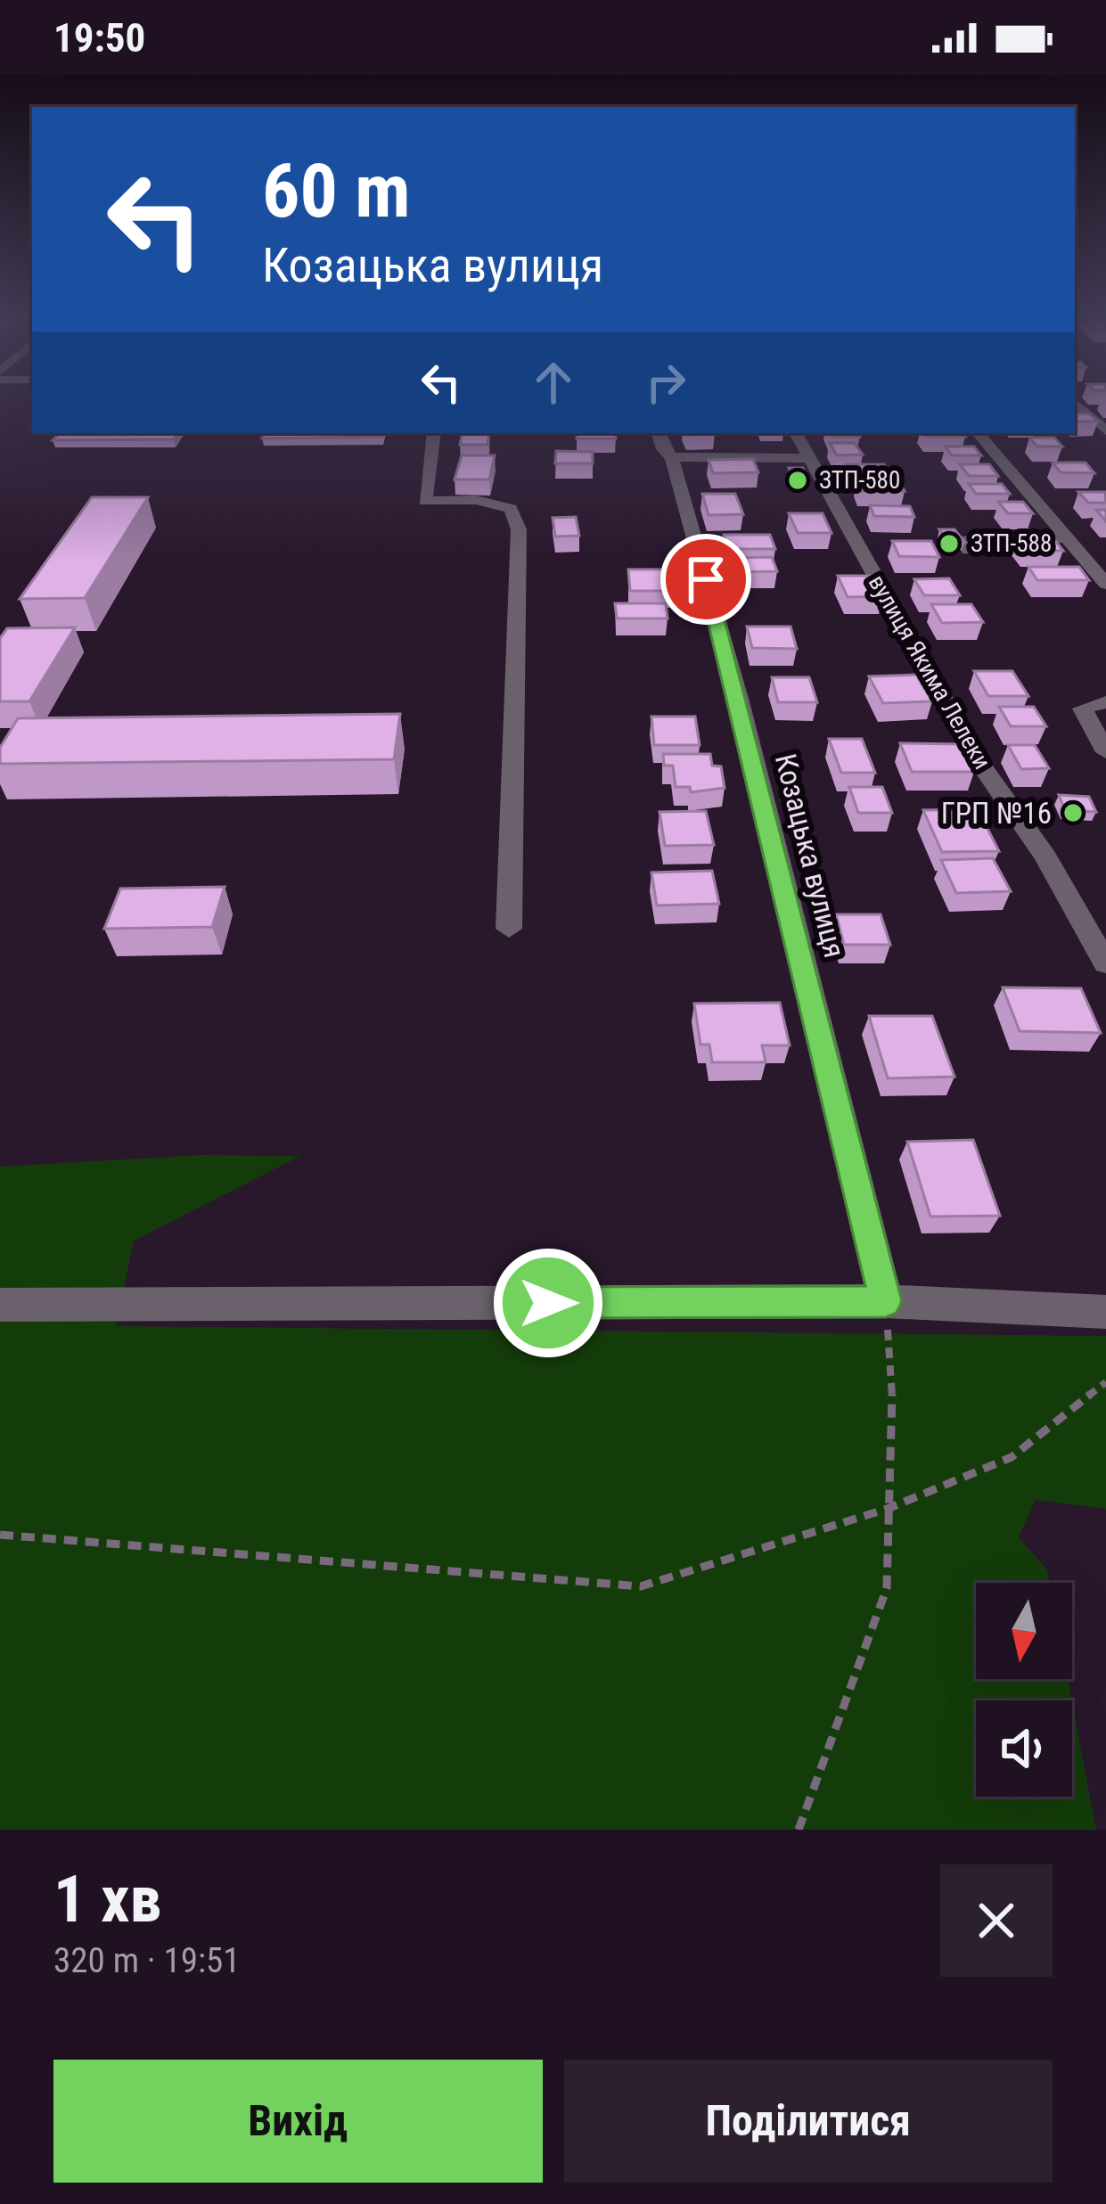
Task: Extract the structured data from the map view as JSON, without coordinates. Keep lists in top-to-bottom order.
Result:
{
  "streets": {
    "street": ["вулиця Якима Лелеки", "Козацька вулиця"]
  },
  "places": ["ЗТП-580", "ЗТП-588", "ГРП №16"],
  "north": "bottom",
  "page": {
    "status": "19:50",
    "turn": ["60 m", "Козацька вулиця"],
    "heading": ["1 хв", "320 m · 19:51"],
    "buttons": ["Вихід", "Поділитися"]
  }
}
